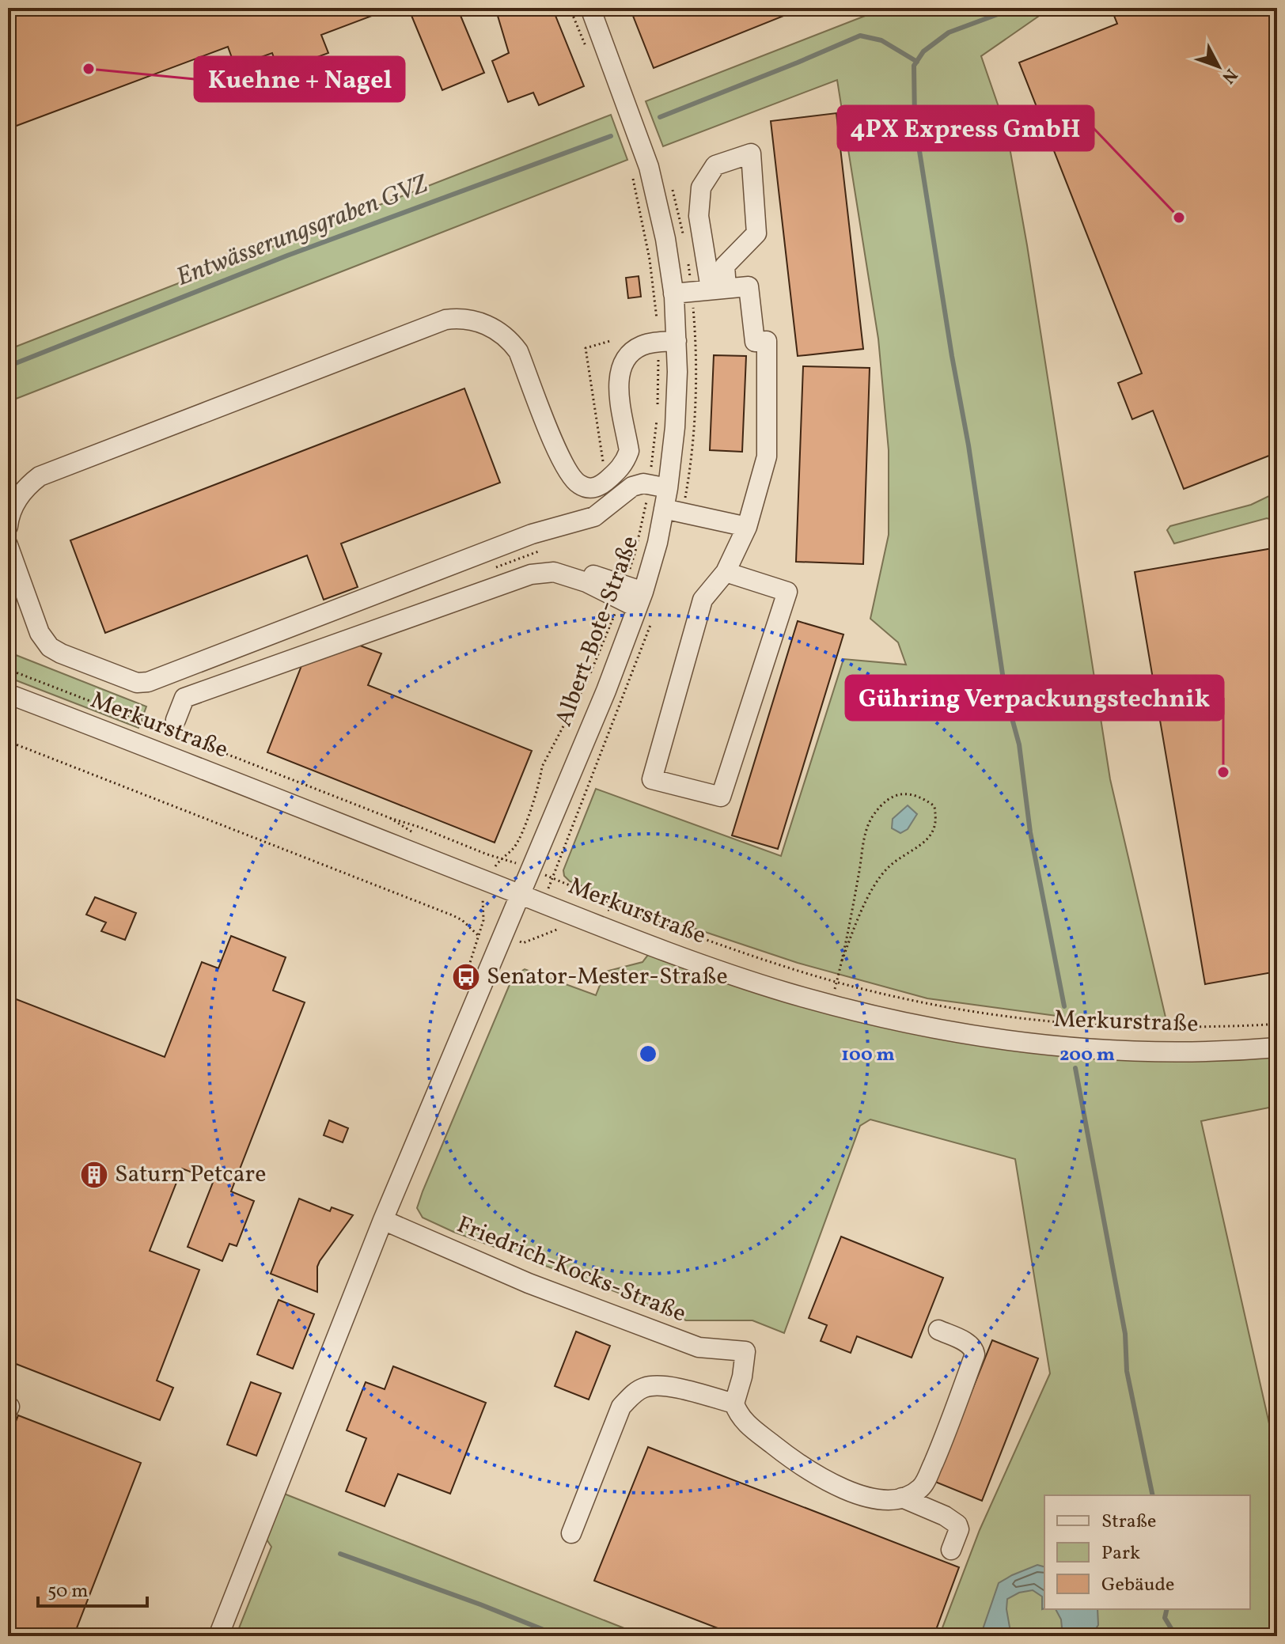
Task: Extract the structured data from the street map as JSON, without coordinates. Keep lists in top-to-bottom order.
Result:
{
  "streets": {
    "street": ["Albert-Bote-Straße", "Merkurstraße", "Friedrich-Kocks-Straße"]
  },
  "crossings": [
    ["Albert-Bote-Straße", "Merkurstraße"]
  ],
  "water": ["Entwässerungsgraben GVZ"],
  "places": {
    "other": ["Kuehne + Nagel", "4PX Express GmbH", "Gühring Verpackungstechnik"],
    "bus stop": ["Senator-Mester-Straße"],
    "building": ["Saturn Petcare"]
  },
  "legend": ["Straße", "Park", "Gebäude"],
  "scale_bar": "50 m",
  "north": "bottom right",
  "rings": ["100 m", "200 m"]
}
